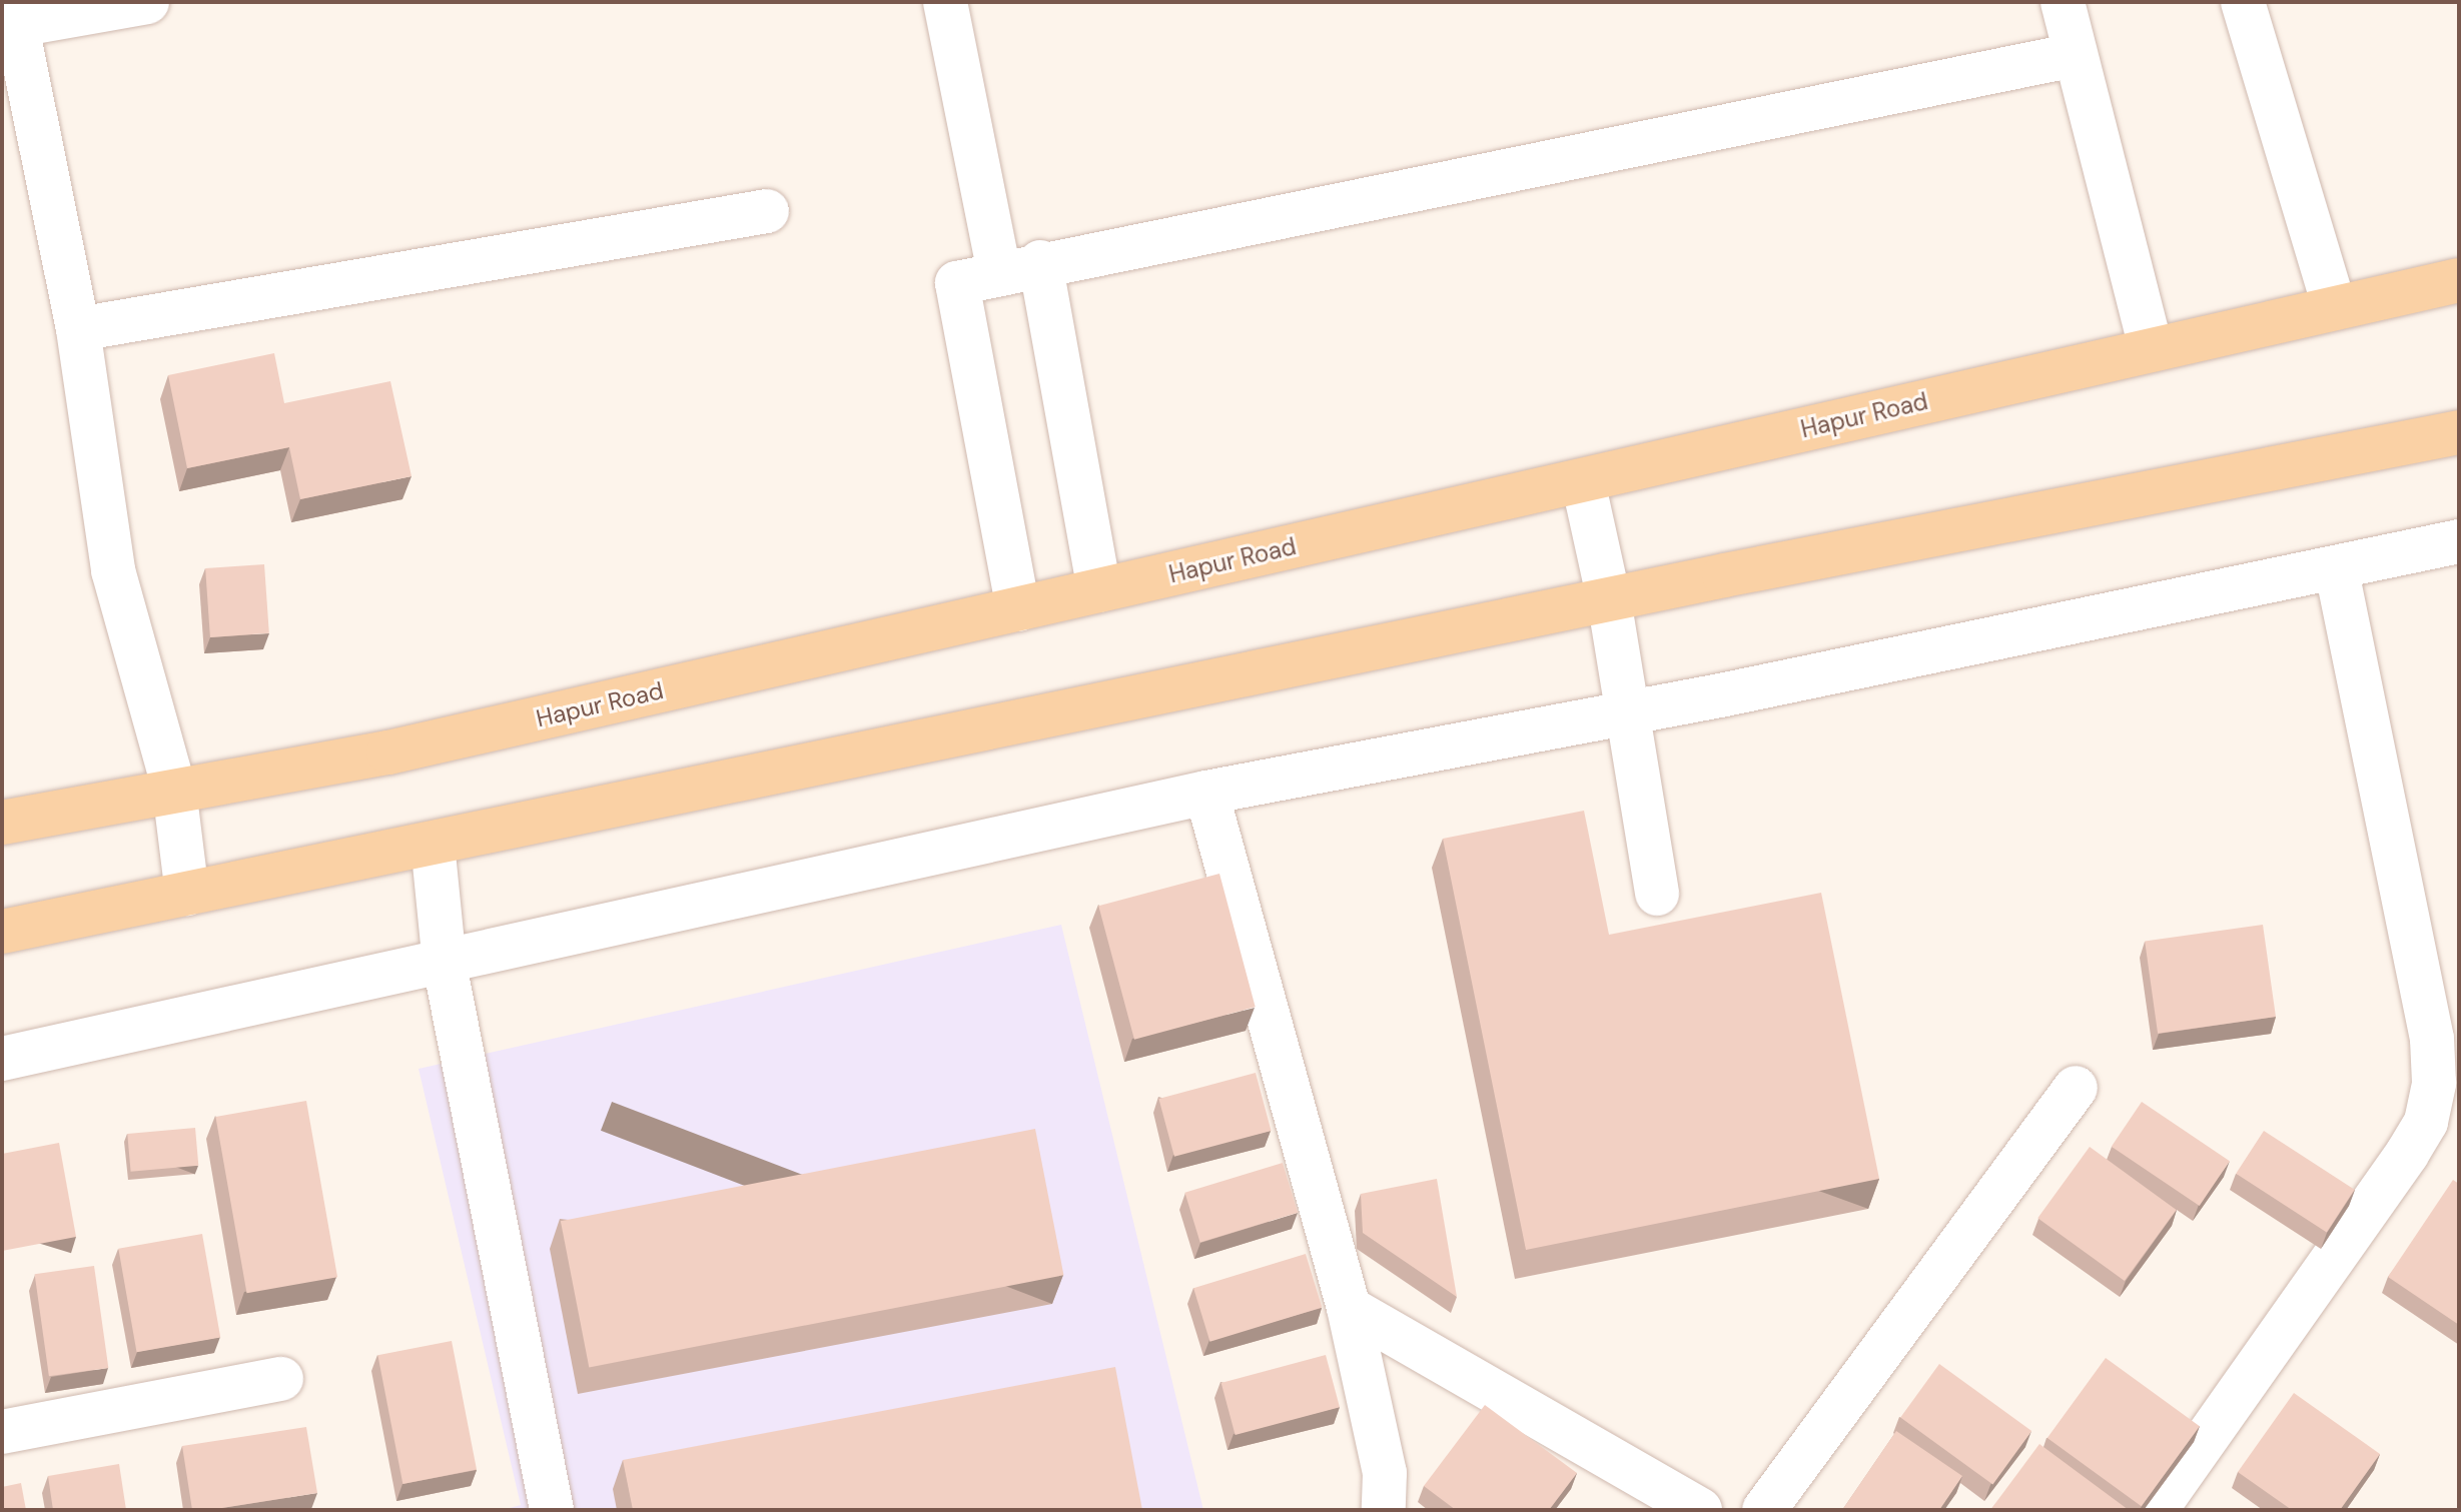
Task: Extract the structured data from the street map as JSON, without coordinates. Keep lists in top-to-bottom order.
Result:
{
  "streets": {
    "main road": ["Hapur Road"]
  }
}
